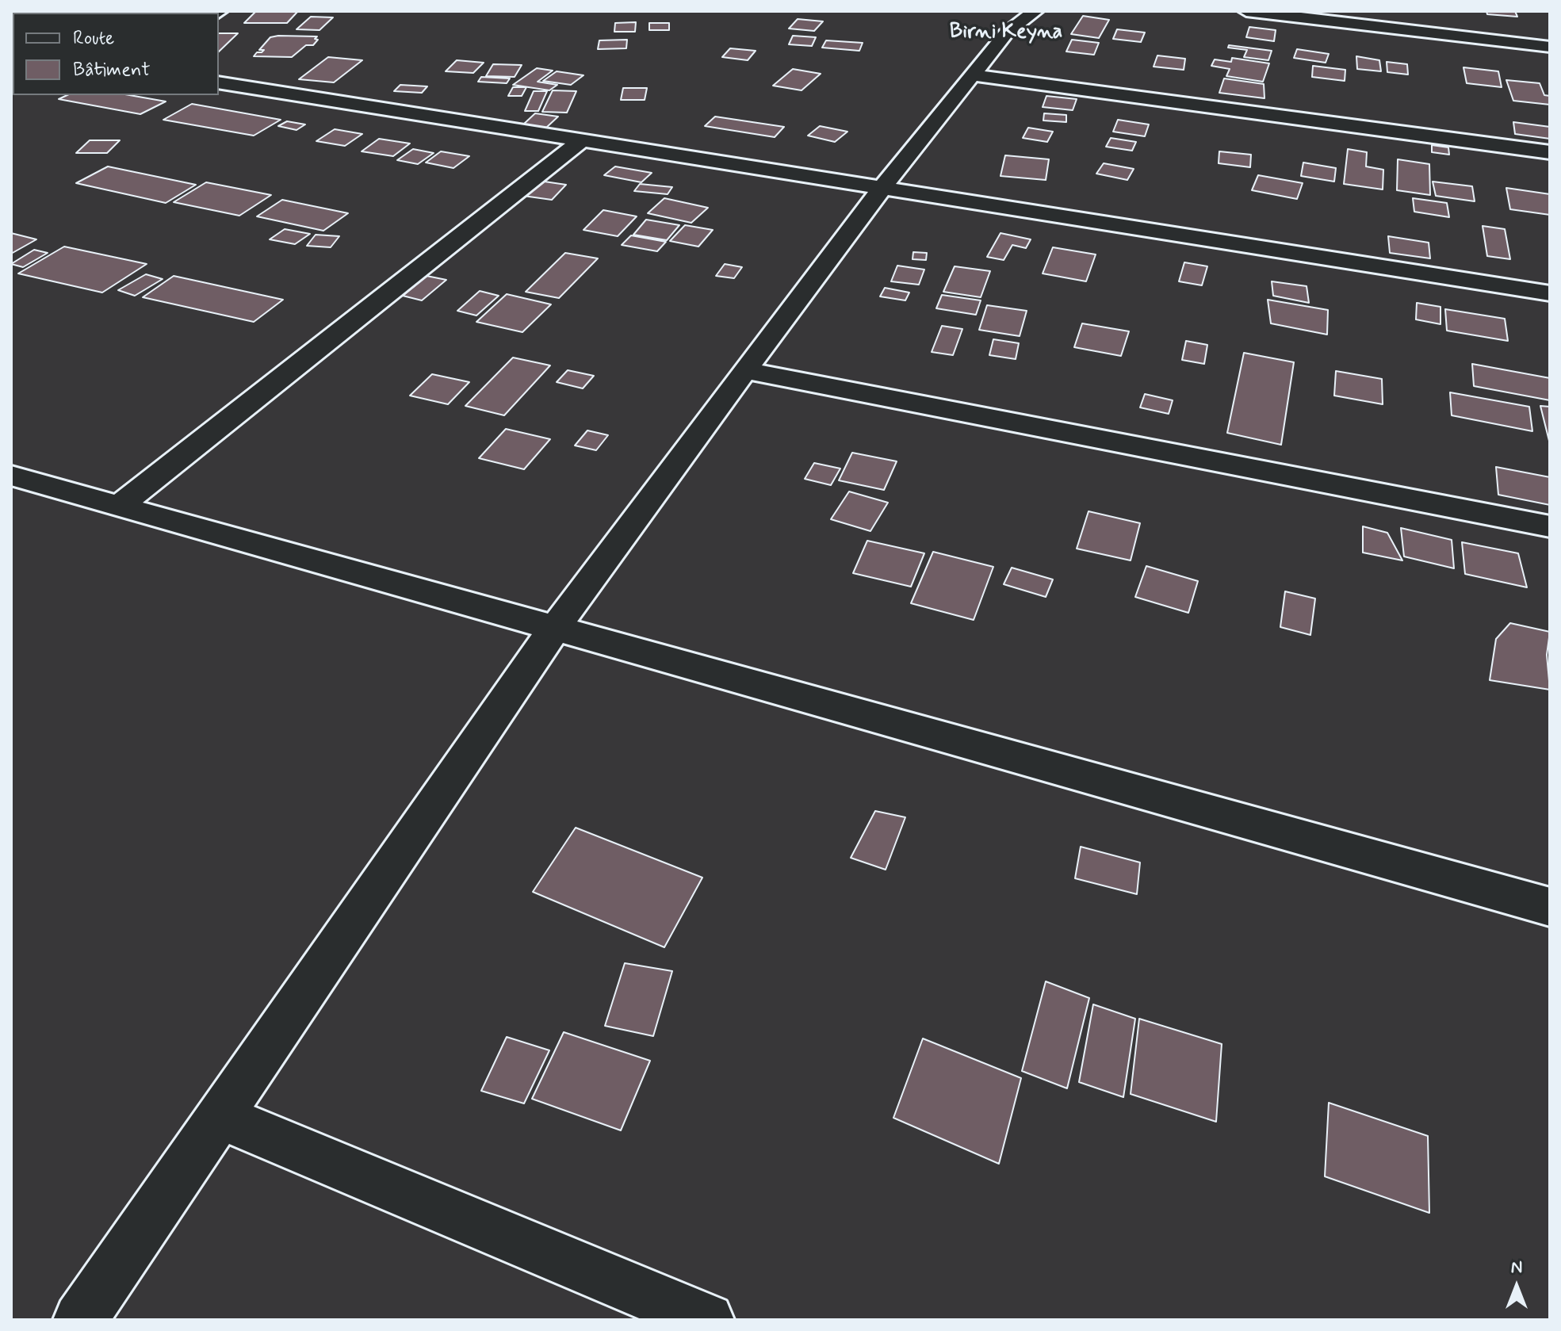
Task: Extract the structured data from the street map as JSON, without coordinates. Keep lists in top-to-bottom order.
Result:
{
  "districts": ["Birni Keyna"],
  "legend": ["Route", "Bâtiment"],
  "north": "top"
}
